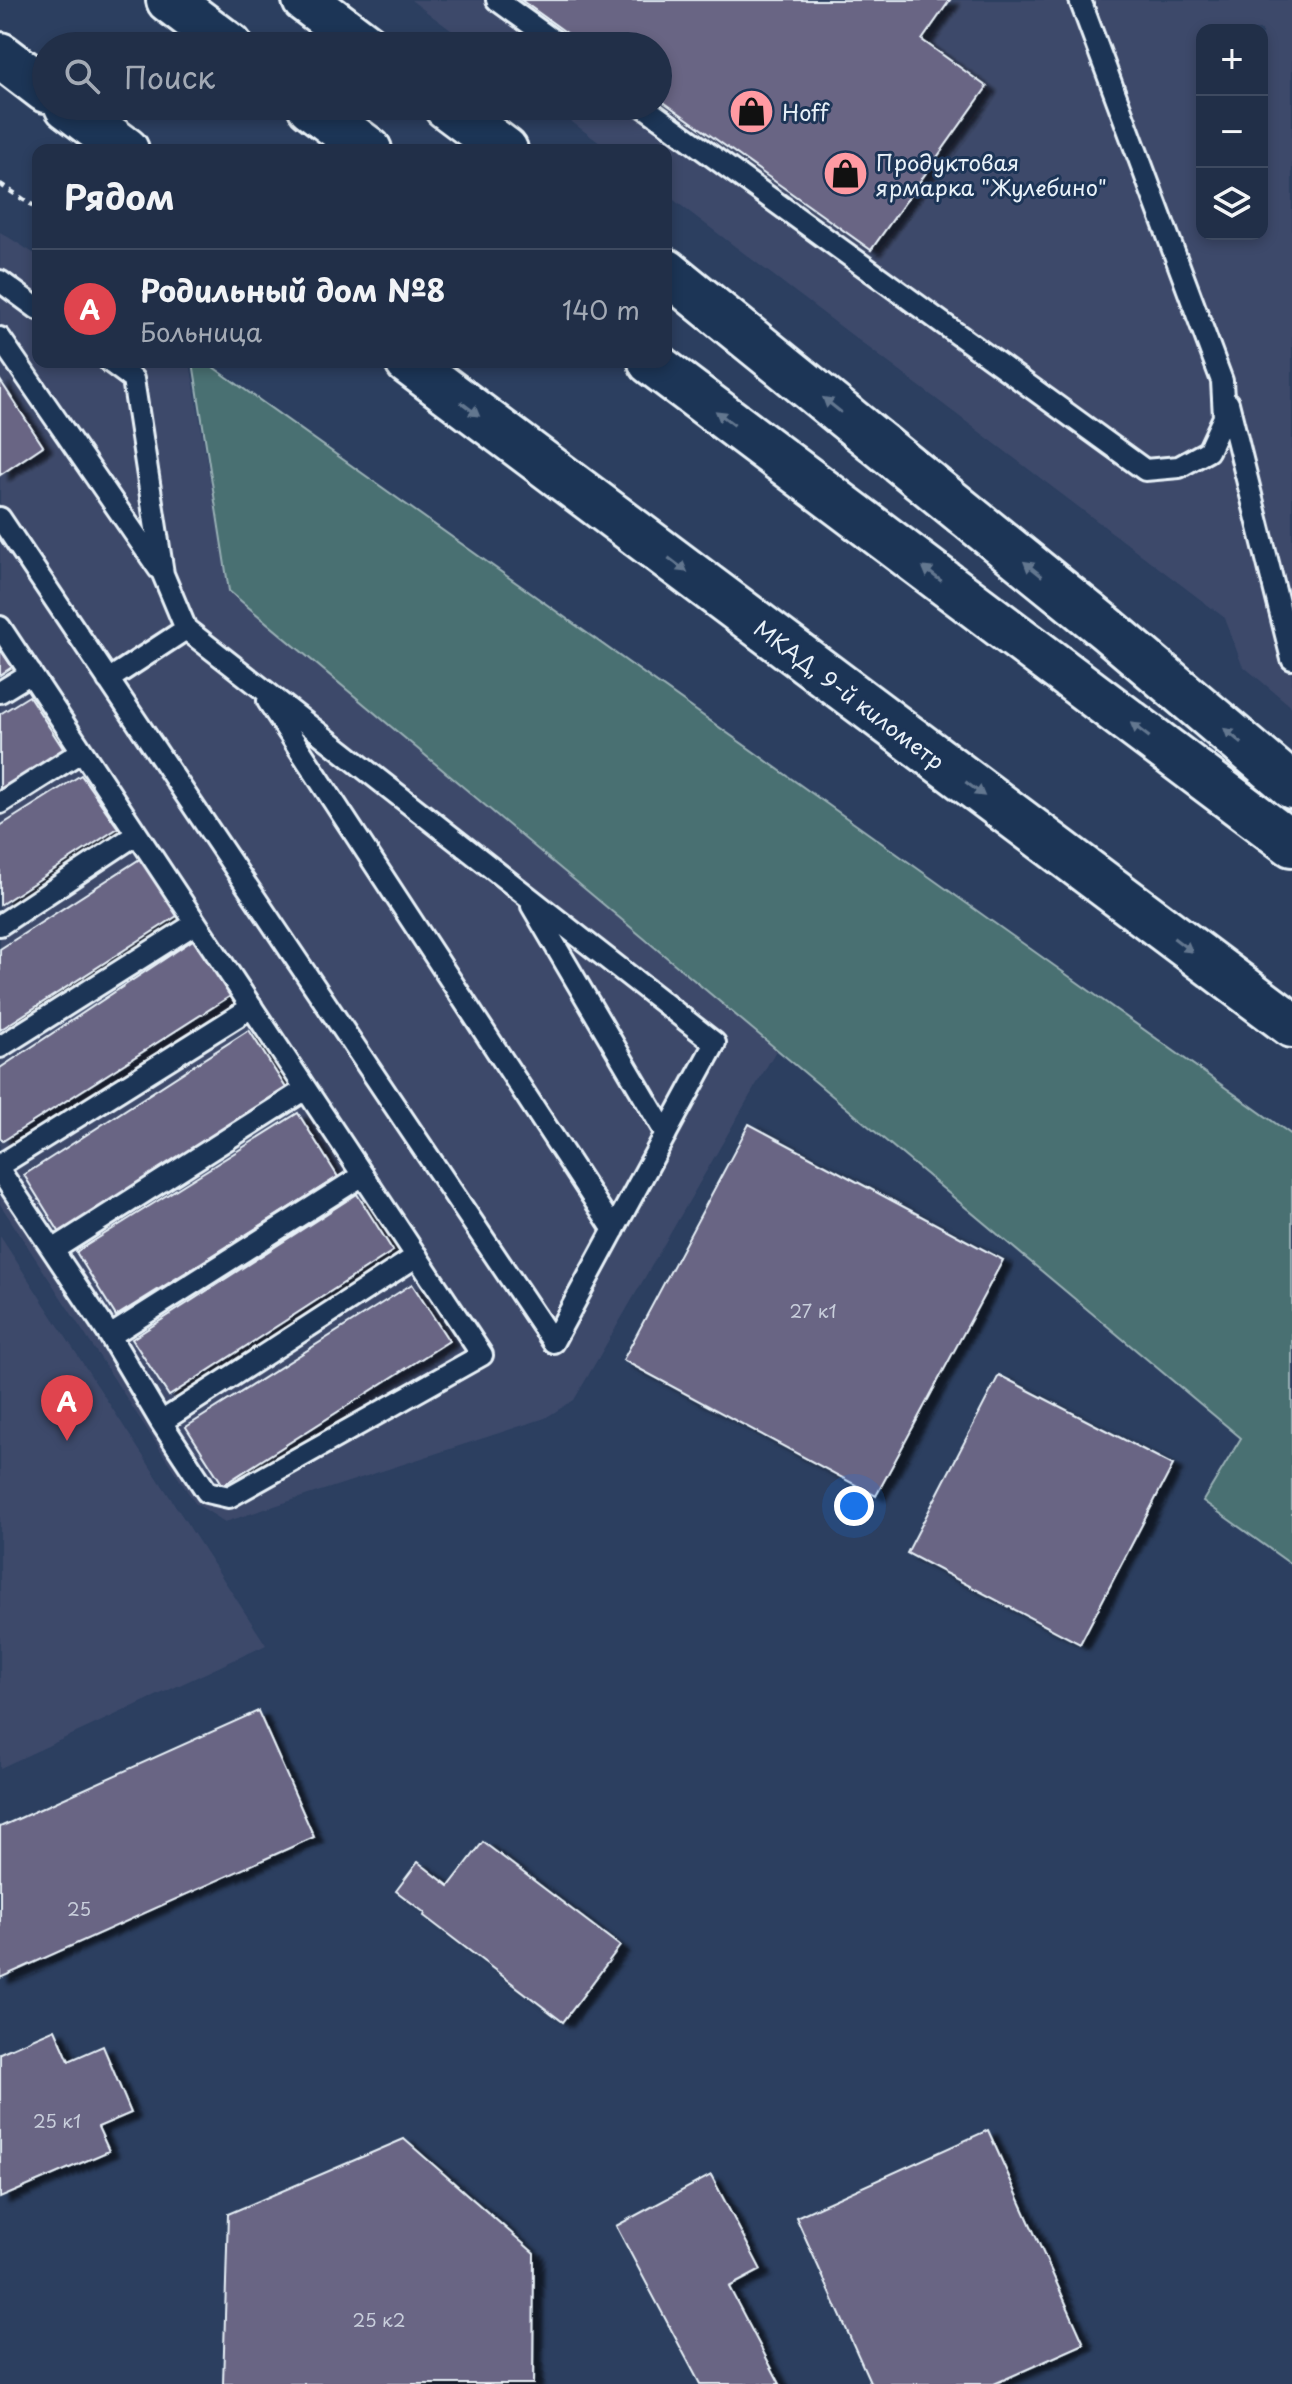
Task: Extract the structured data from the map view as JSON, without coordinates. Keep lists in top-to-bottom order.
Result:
{
  "streets": {
    "main road": ["МКАД, 9-й километр"]
  },
  "places": {
    "shop": ["Hoff", "Продуктовая ярмарка \"Жулебино\""]
  },
  "house_numbers": [
    "27 к1",
    "25",
    "25 к1",
    "25 к2"
  ],
  "page": {
    "map_buttons": ["+", "−"],
    "search": "Поиск",
    "heading": "Рядом",
    "list": [
      {
        "mark": "A",
        "name": "Родильный дом №8",
        "note": "Больница",
        "value": "140 m"
      }
    ],
    "pins": "A"
  }
}
